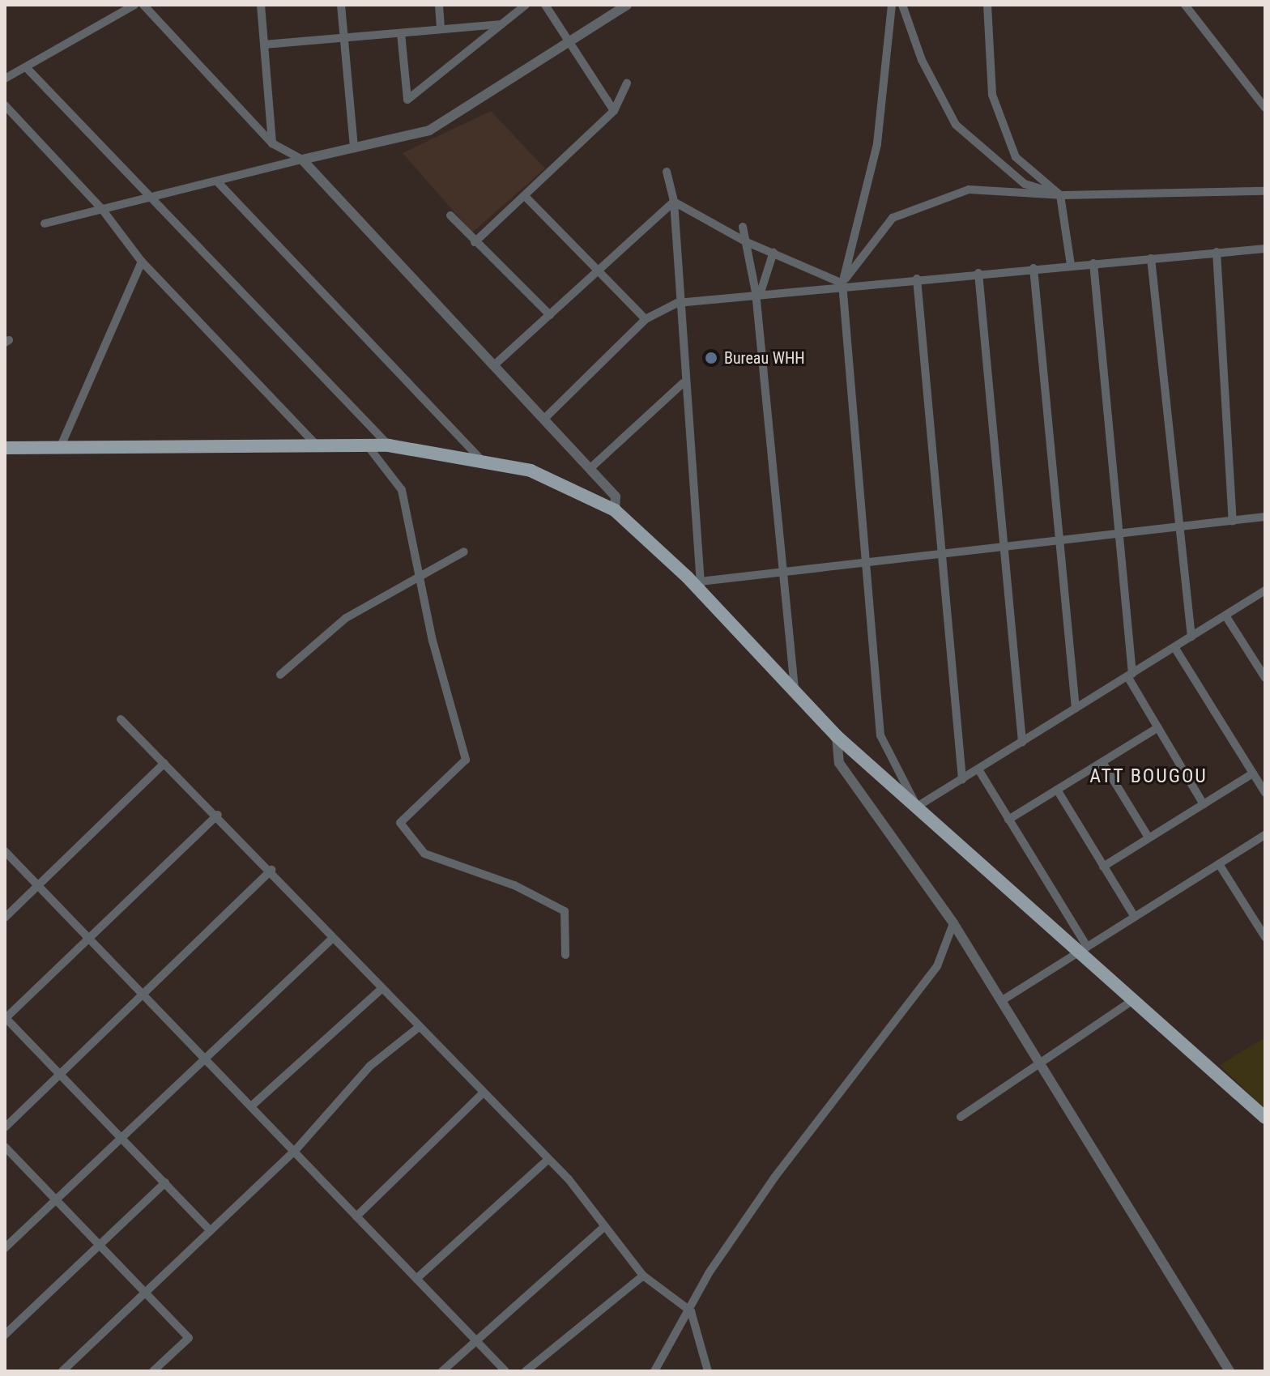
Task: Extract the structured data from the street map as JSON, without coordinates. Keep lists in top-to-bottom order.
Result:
{
  "districts": ["ATT BOUGOU"],
  "places": ["Bureau WHH"]
}
